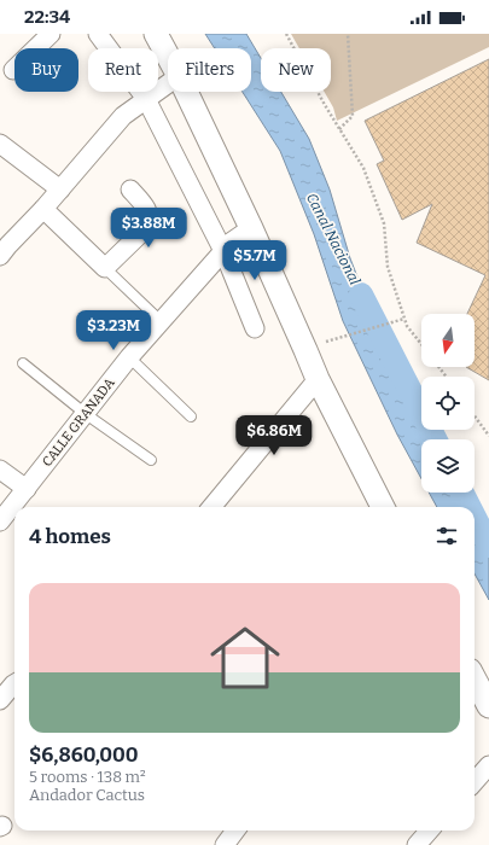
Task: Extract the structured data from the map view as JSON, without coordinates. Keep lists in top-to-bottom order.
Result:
{
  "streets": {
    "street": ["CALLE GRANADA"]
  },
  "water": ["Canal Nacional"],
  "north": "bottom",
  "page": {
    "status": "22:34",
    "chip": [
      "Buy",
      "Rent",
      "Filters",
      "New"
    ],
    "price": [
      "$3.88M",
      "$5.7M",
      "$3.23M",
      "$6.86M"
    ],
    "heading": "4 homes",
    "list": [
      {
        "name": "$6,860,000",
        "note": "5 rooms · 138 m² · Andador Cactus"
      }
    ]
  }
}
